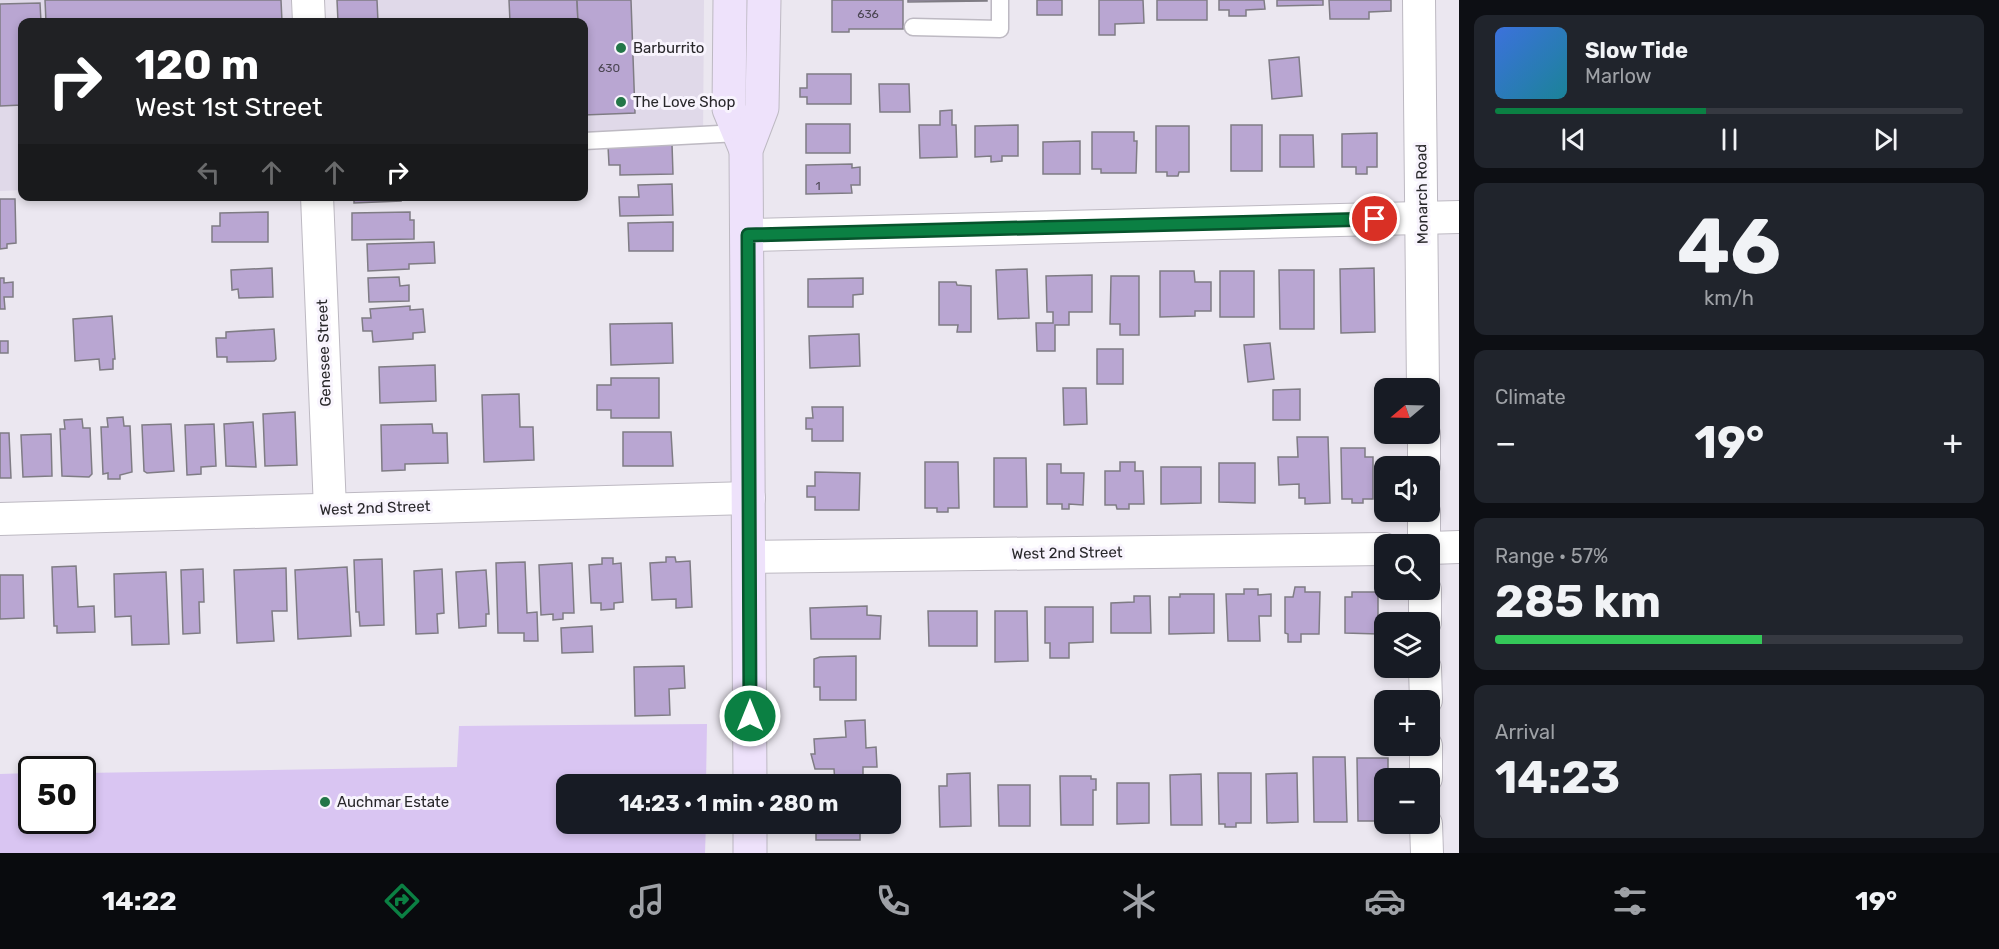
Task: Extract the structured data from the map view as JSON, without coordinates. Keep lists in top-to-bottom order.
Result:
{
  "streets": {
    "street": ["Monarch Road", "Genesee Street", "West 2nd Street"]
  },
  "crossings": [
    ["Genesee Street", "West 2nd Street"]
  ],
  "places": ["Barburrito", "The Love Shop", "Auchmar Estate"],
  "house_numbers": ["636", "630", "1"],
  "north": "left",
  "page": {
    "turn": ["120 m", "West 1st Street"],
    "song": ["Slow Tide", "Marlow"],
    "tile": [
      ["46", "km/h"],
      "Climate",
      ["Range · 57%", "285 km"],
      ["Arrival", "14:23"]
    ],
    "map_buttons": ["+", "−"],
    "heat": ["−", "19°", "+"],
    "limit": "50",
    "trip": "14:23 · 1 min · 280 m",
    "tabs": ["14:22", "19°"]
  }
}
